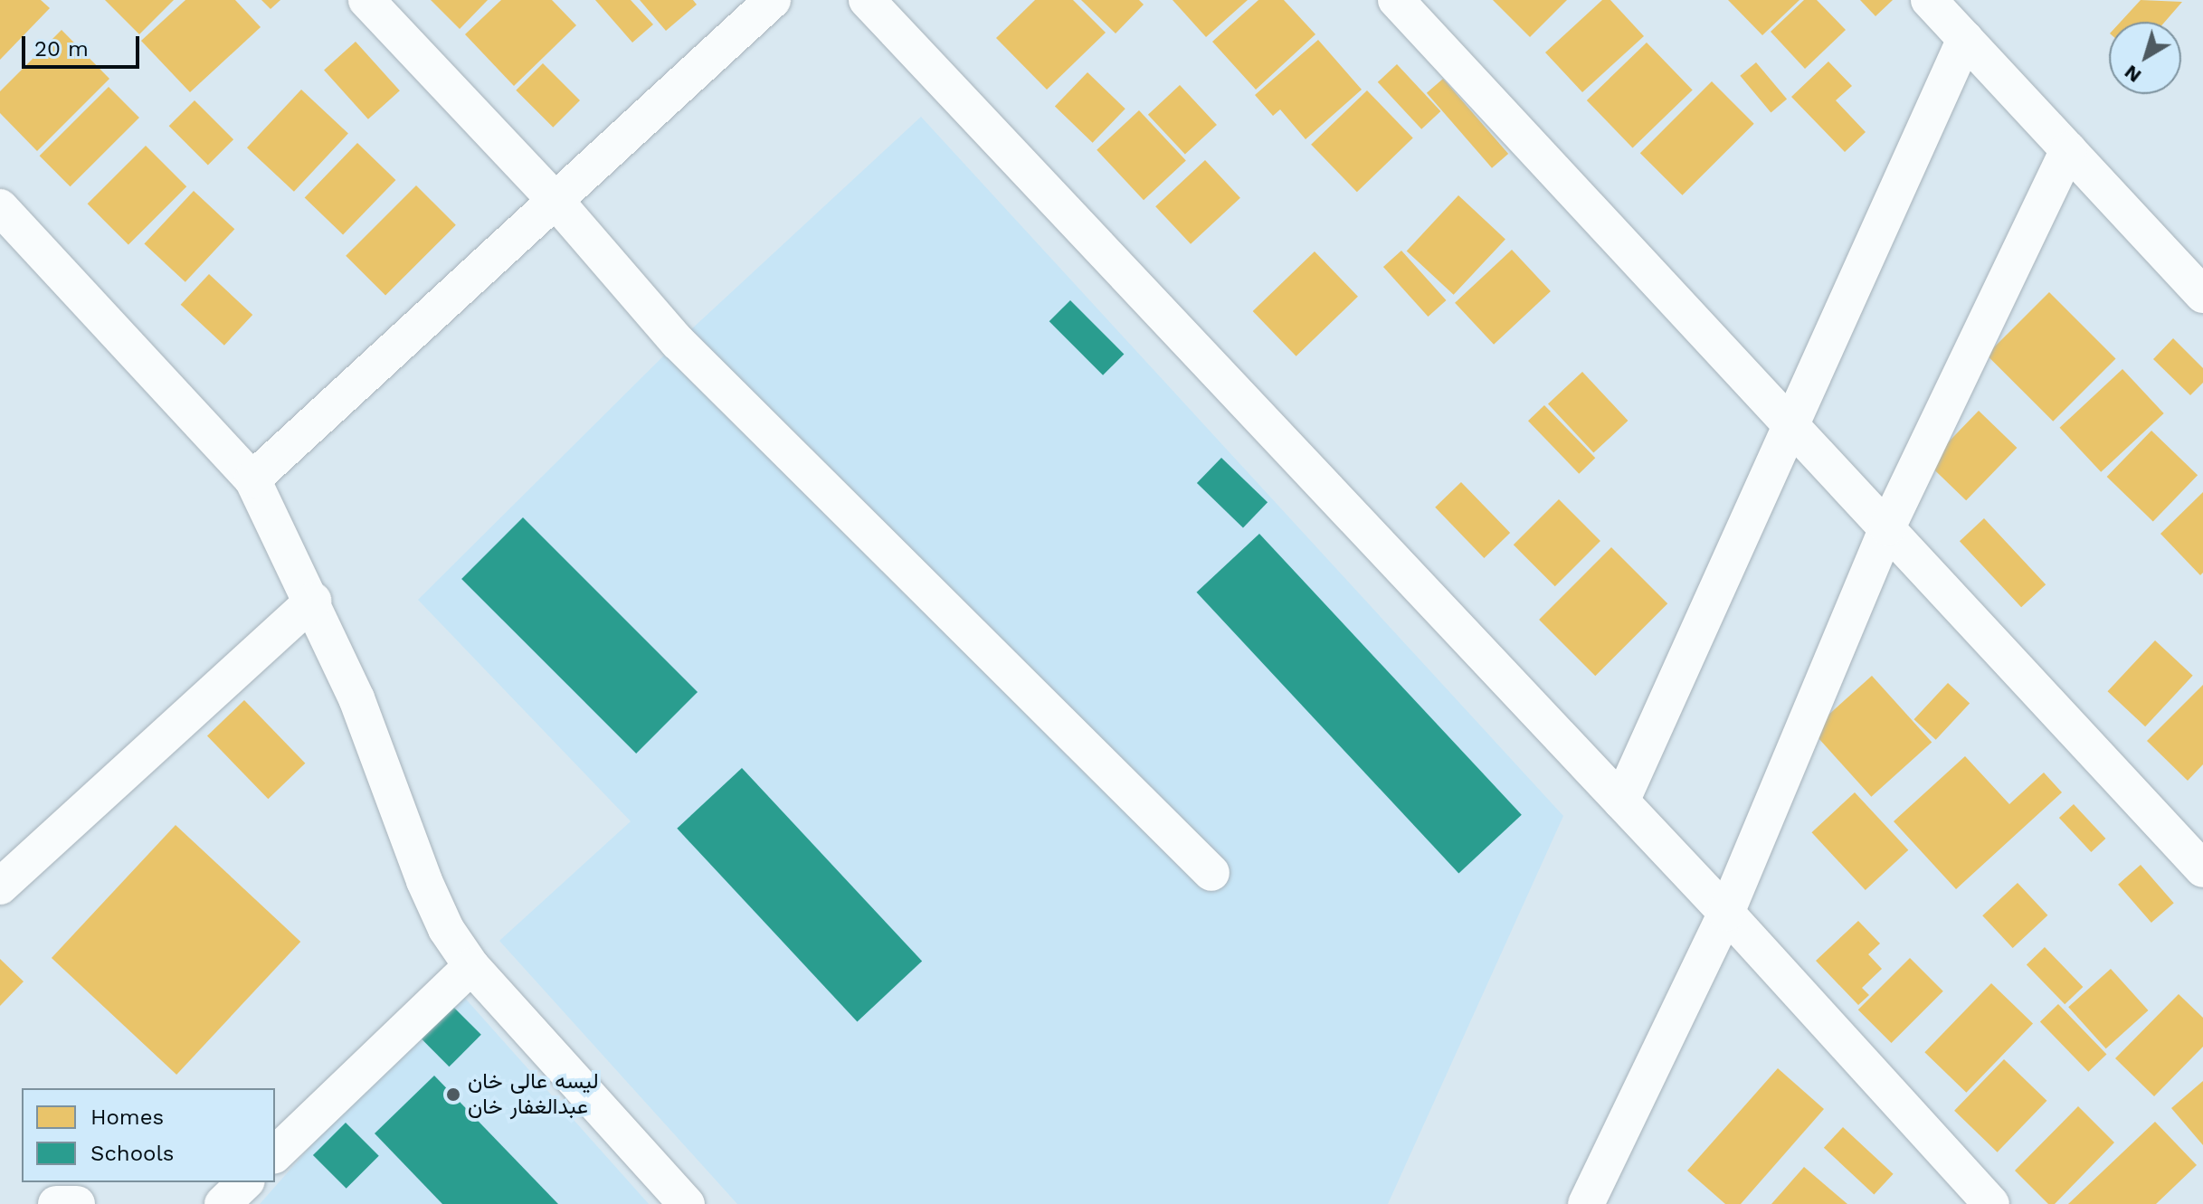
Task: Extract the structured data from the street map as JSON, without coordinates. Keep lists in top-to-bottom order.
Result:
{
  "places": ["لیسه عالی خان عبدالغفار خان"],
  "legend": ["Homes", "Schools"],
  "scale_bar": "20 m",
  "north": "bottom left"
}
